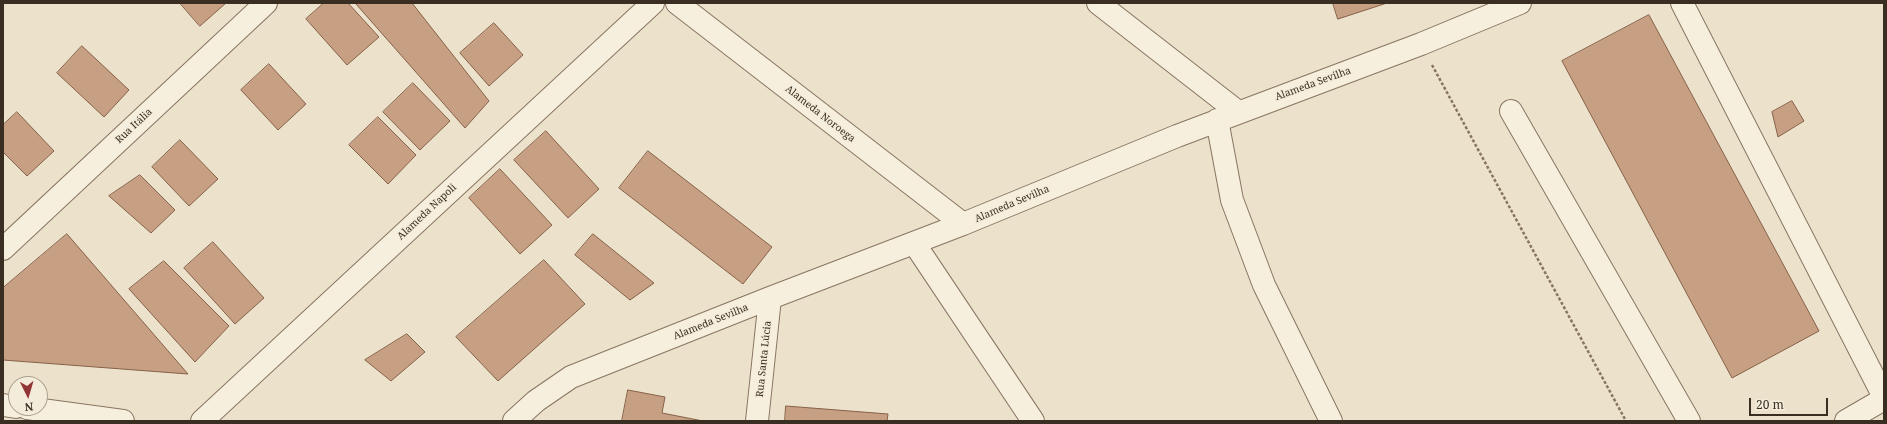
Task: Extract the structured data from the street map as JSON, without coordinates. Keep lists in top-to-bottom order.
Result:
{
  "streets": {
    "street": [
      "Alameda Sevilha",
      "Alameda Noroega",
      "Rua Itália",
      "Alameda Napoli",
      "Rua Santa Lúcia"
    ]
  },
  "crossings": [
    ["Alameda Sevilha", "Alameda Noroega"],
    ["Alameda Sevilha", "Rua Santa Lúcia"]
  ],
  "scale_bar": "20 m",
  "north": "bottom"
}
